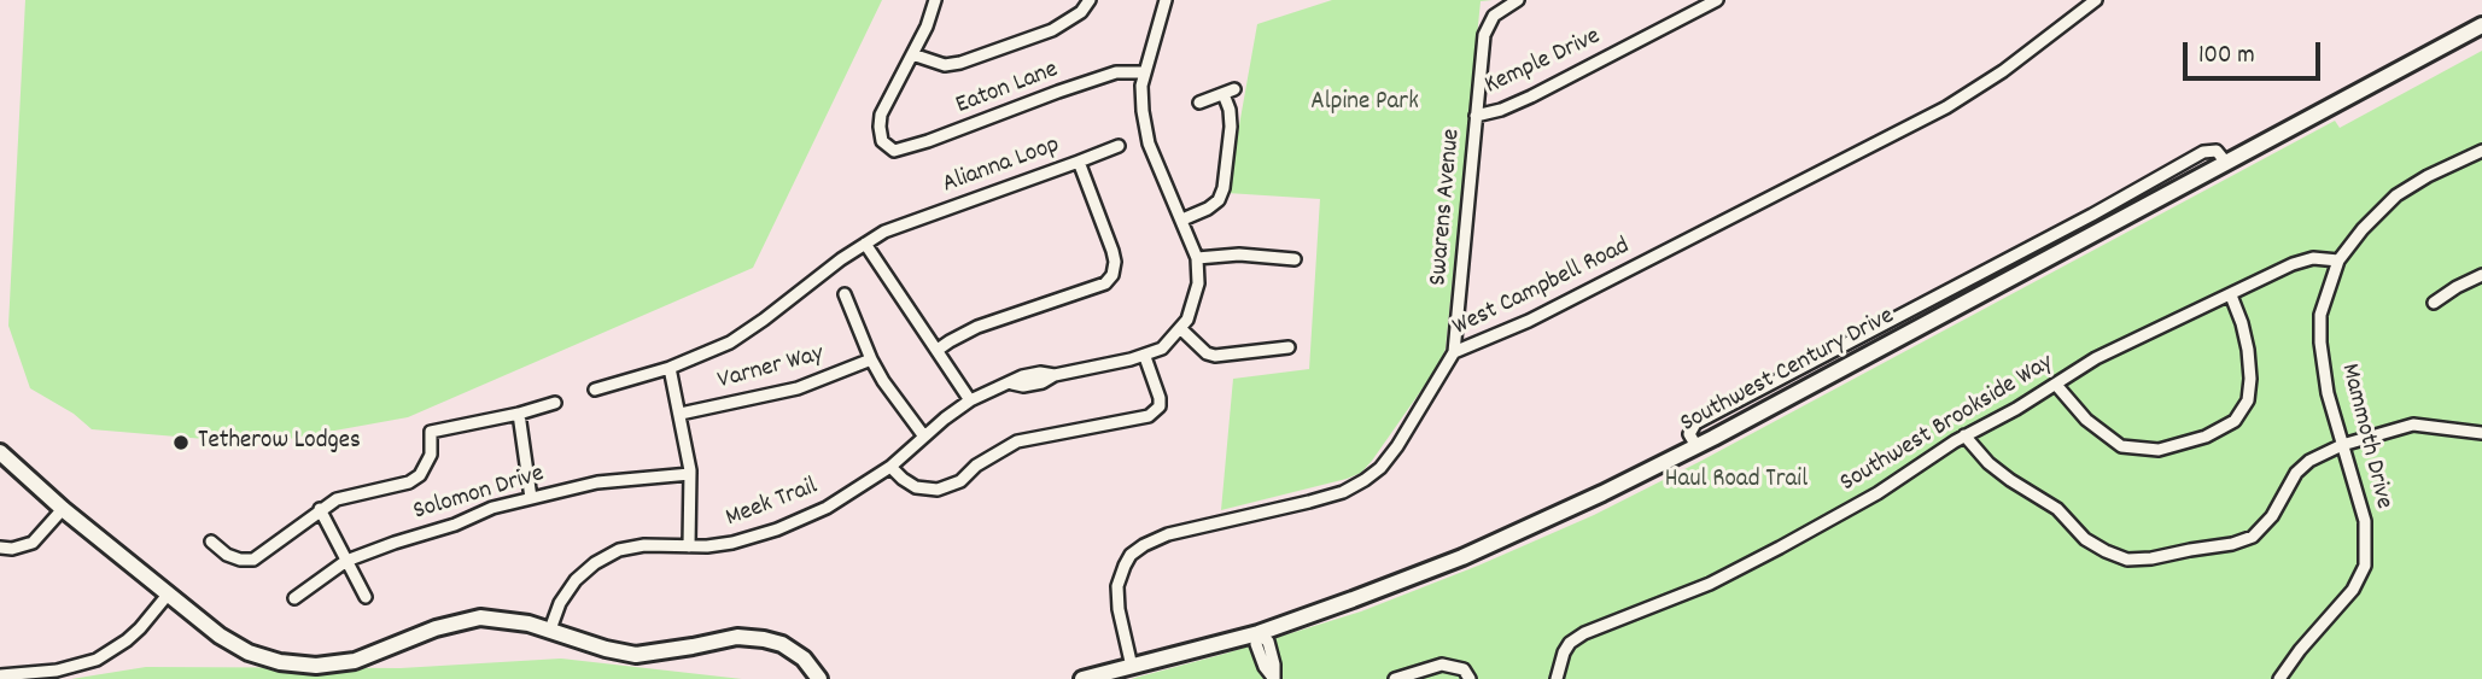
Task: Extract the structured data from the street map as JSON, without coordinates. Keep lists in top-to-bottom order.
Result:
{
  "streets": {
    "main road": ["Southwest Century Drive"],
    "street": [
      "Kemple Drive",
      "Eaton Lane",
      "Alianna Loop",
      "Swarens Avenue",
      "West Campbell Road",
      "Varner Way",
      "Southwest Brookside Way",
      "Mammoth Drive",
      "Solomon Drive",
      "Meek Trail"
    ]
  },
  "crossings": [
    ["Kemple Drive", "Swarens Avenue"],
    ["Eaton Lane", "Meek Trail"],
    ["Swarens Avenue", "West Campbell Road"],
    ["West Campbell Road", "Southwest Century Drive"],
    ["Southwest Brookside Way", "Mammoth Drive"]
  ],
  "parks": ["Alpine Park", "Haul Road Trail"],
  "places": ["Tetherow Lodges"],
  "scale_bar": "100 m"
}
